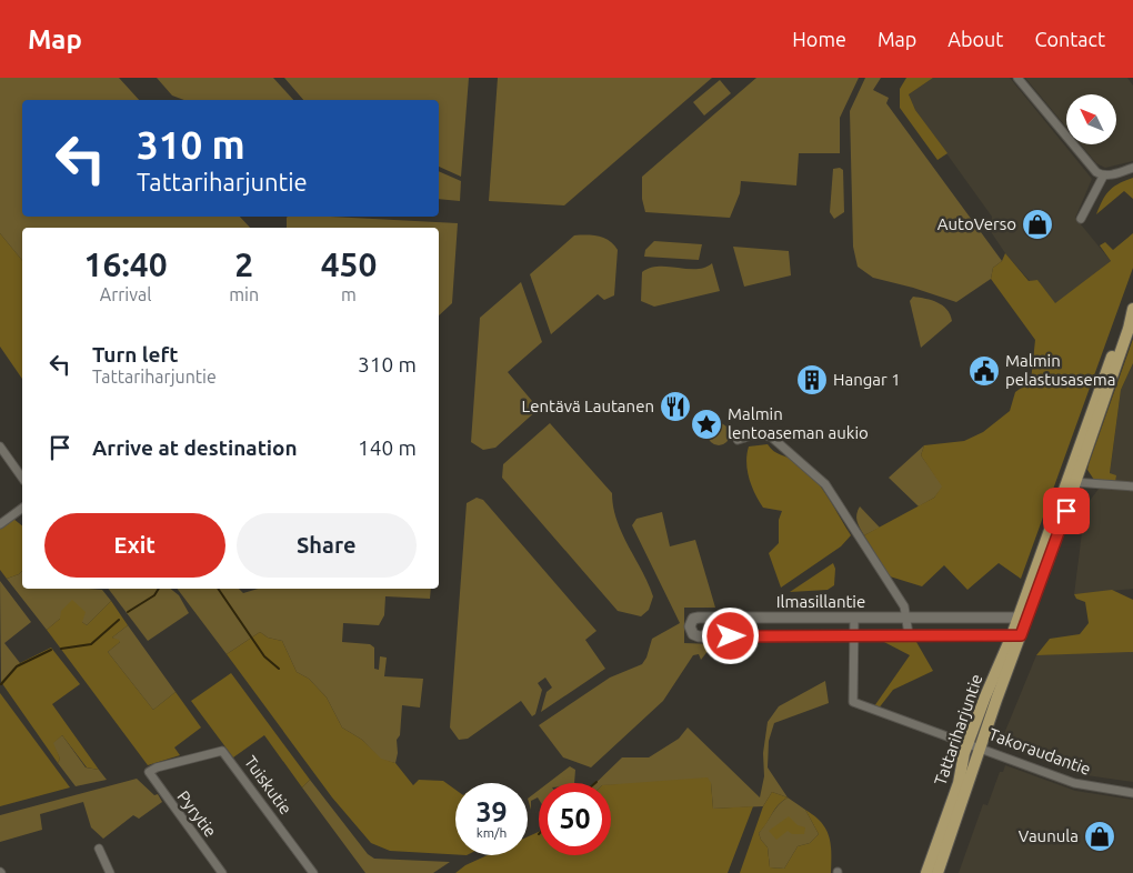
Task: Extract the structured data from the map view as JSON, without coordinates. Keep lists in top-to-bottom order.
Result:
{
  "streets": {
    "main road": ["Ilmasillantie", "Tattariharjuntie"],
    "street": ["Takoraudantie", "Tuiskutie", "Pyrytie"]
  },
  "crossings": [
    ["Ilmasillantie", "Tattariharjuntie"],
    ["Ilmasillantie", "Takoraudantie"],
    ["Tattariharjuntie", "Takoraudantie"],
    ["Tuiskutie", "Pyrytie"]
  ],
  "places": {
    "shop": ["AutoVerso", "Vaunula"],
    "public building": ["Malmin pelastusasema"],
    "building": ["Hangar 1"],
    "restaurant": ["Lentävä Lautanen"],
    "place": ["Malmin lentoaseman aukio"]
  },
  "north": "top left",
  "page": {
    "header": "Map",
    "nav": [
      "Home",
      "Map",
      "About",
      "Contact"
    ],
    "turn": ["310 m", "Tattariharjuntie"],
    "eta": [
      "16:40",
      "Arrival",
      "2",
      "min",
      "450",
      "m"
    ],
    "list": [
      {
        "name": "Turn left",
        "note": "Tattariharjuntie",
        "value": "310 m"
      },
      {
        "name": "Arrive at destination",
        "value": "140 m"
      }
    ],
    "buttons": ["Exit", "Share"],
    "speed": "39 km/h",
    "limit": "50"
  }
}
